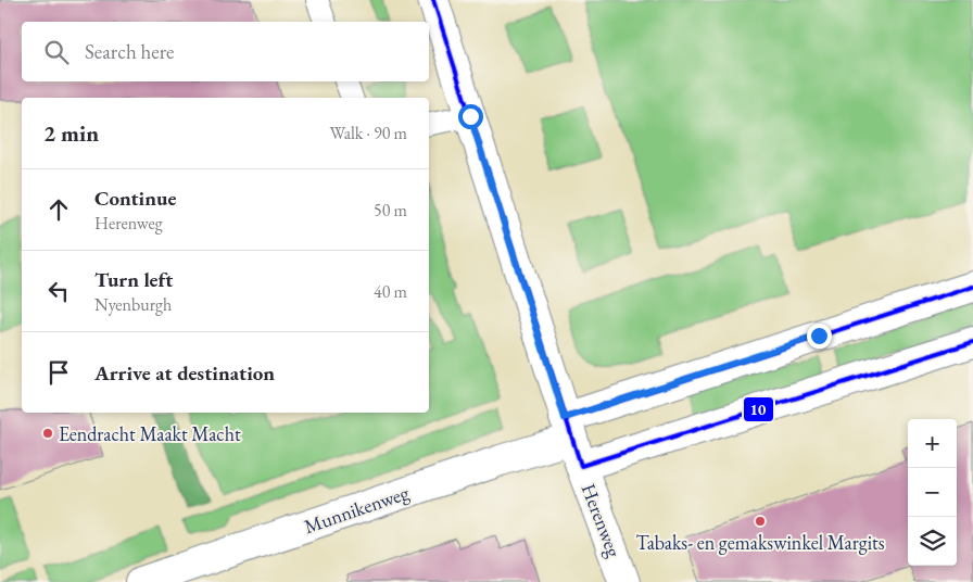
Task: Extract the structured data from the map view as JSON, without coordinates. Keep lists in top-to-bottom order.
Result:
{
  "streets": {
    "street": ["Munnikenweg", "Herenweg"]
  },
  "crossings": [
    ["Munnikenweg", "Herenweg"]
  ],
  "places": ["Eendracht Maakt Macht", "Tabaks- en gemakswinkel Margits"],
  "lines": ["transit line 10"],
  "page": {
    "search": "Search here",
    "heading": ["2 min", "Walk · 90 m"],
    "list": [
      ["Continue", "Herenweg", "50 m"],
      ["Turn left", "Nyenburgh", "40 m"],
      "Arrive at destination"
    ],
    "map_buttons": ["+", "−"]
  }
}
